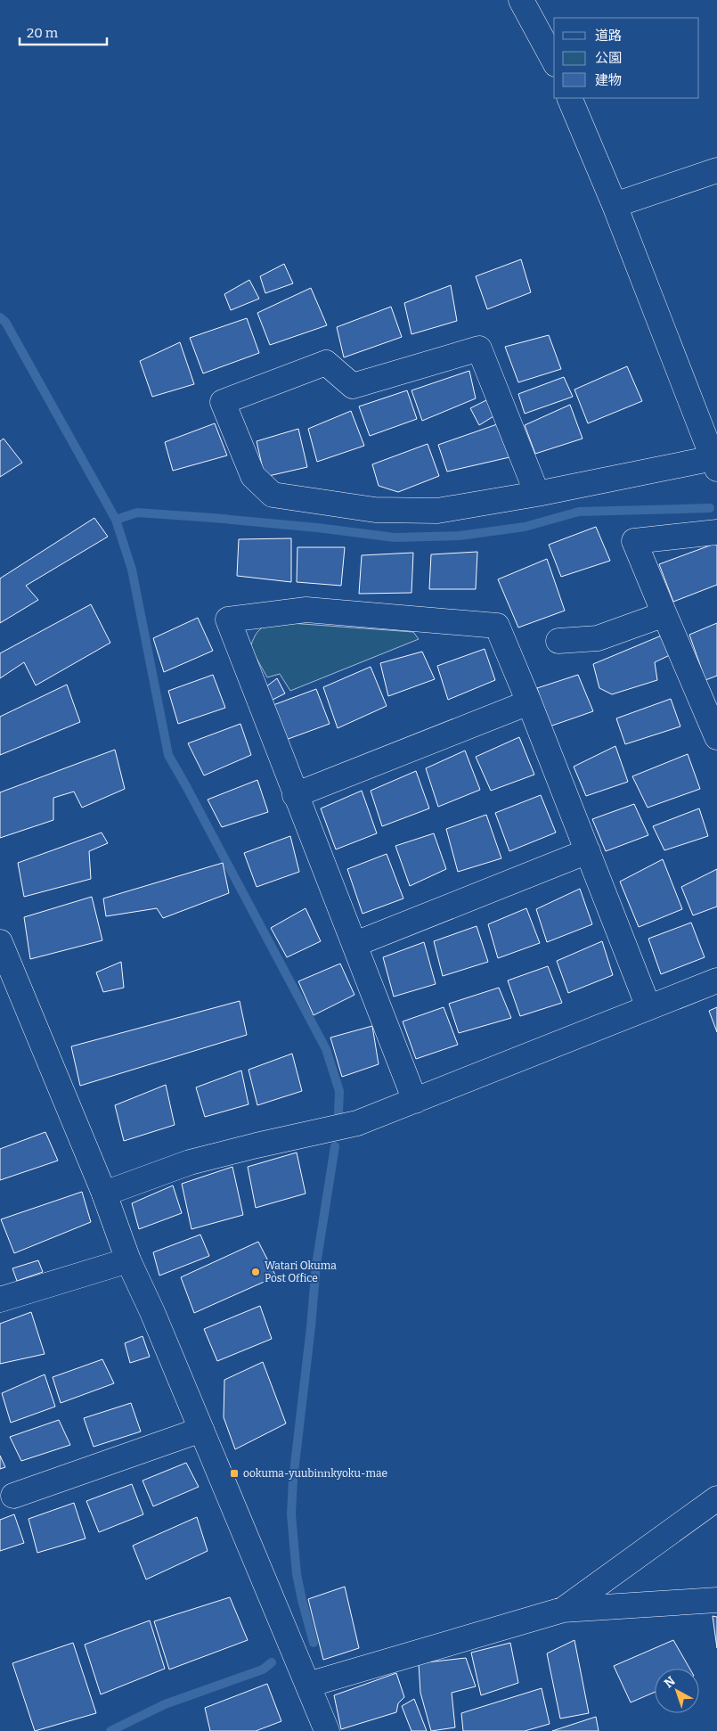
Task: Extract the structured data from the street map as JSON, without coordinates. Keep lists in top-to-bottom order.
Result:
{
  "places": {
    "other": ["Watari Okuma Post Office"],
    "transit": ["ookuma-yuubinnkyoku-mae"]
  },
  "legend": ["道路", "公園", "建物"],
  "scale_bar": "20 m",
  "north": "top left"
}
